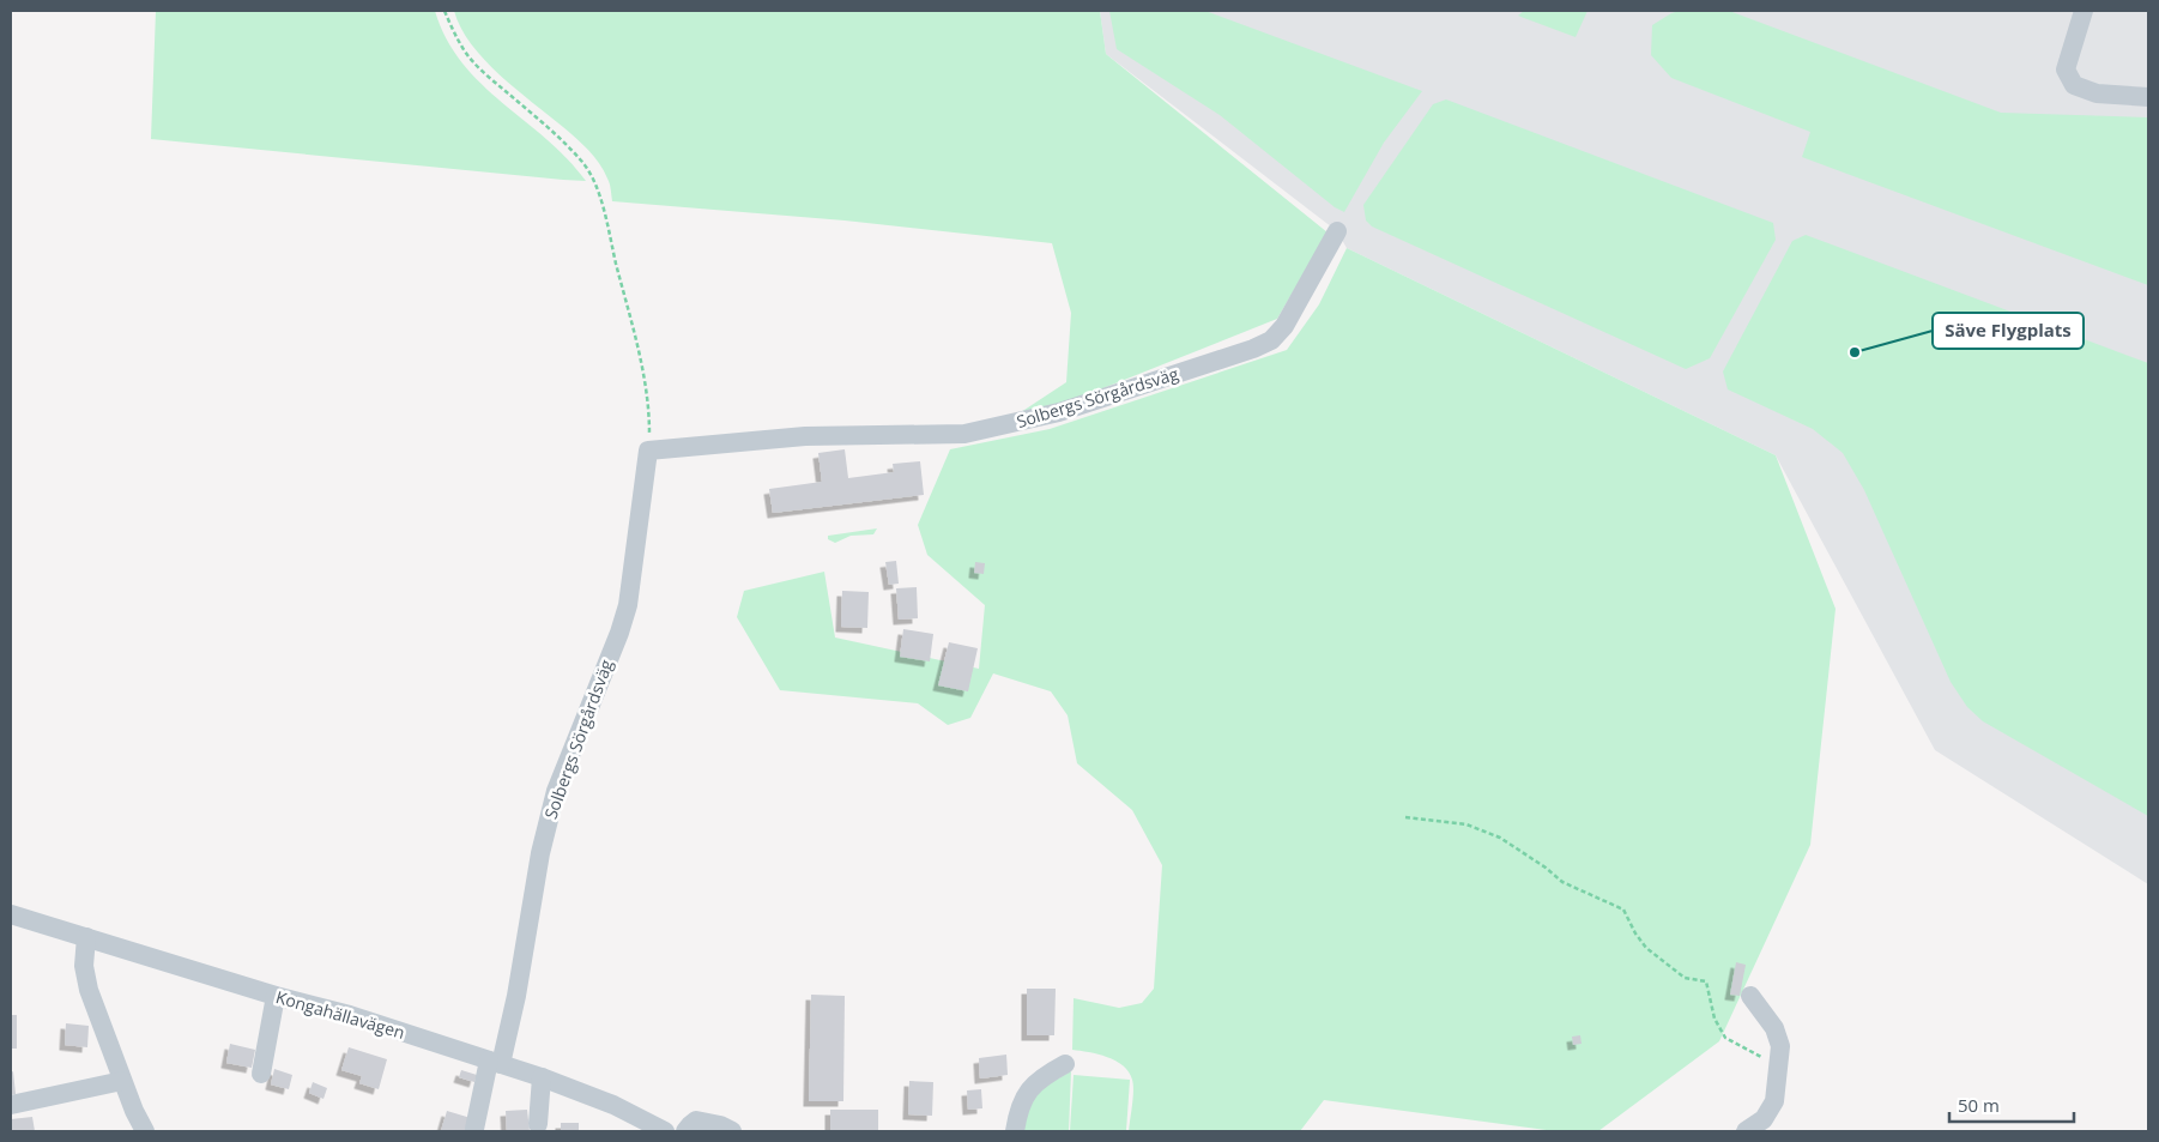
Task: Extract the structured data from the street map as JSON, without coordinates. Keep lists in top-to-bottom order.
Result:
{
  "streets": {
    "street": ["Solbergs Sörgårdsväg", "Kongahällavägen"]
  },
  "crossings": [
    ["Solbergs Sörgårdsväg", "Kongahällavägen"]
  ],
  "places": ["Säve Flygplats"],
  "scale_bar": "50 m"
}
